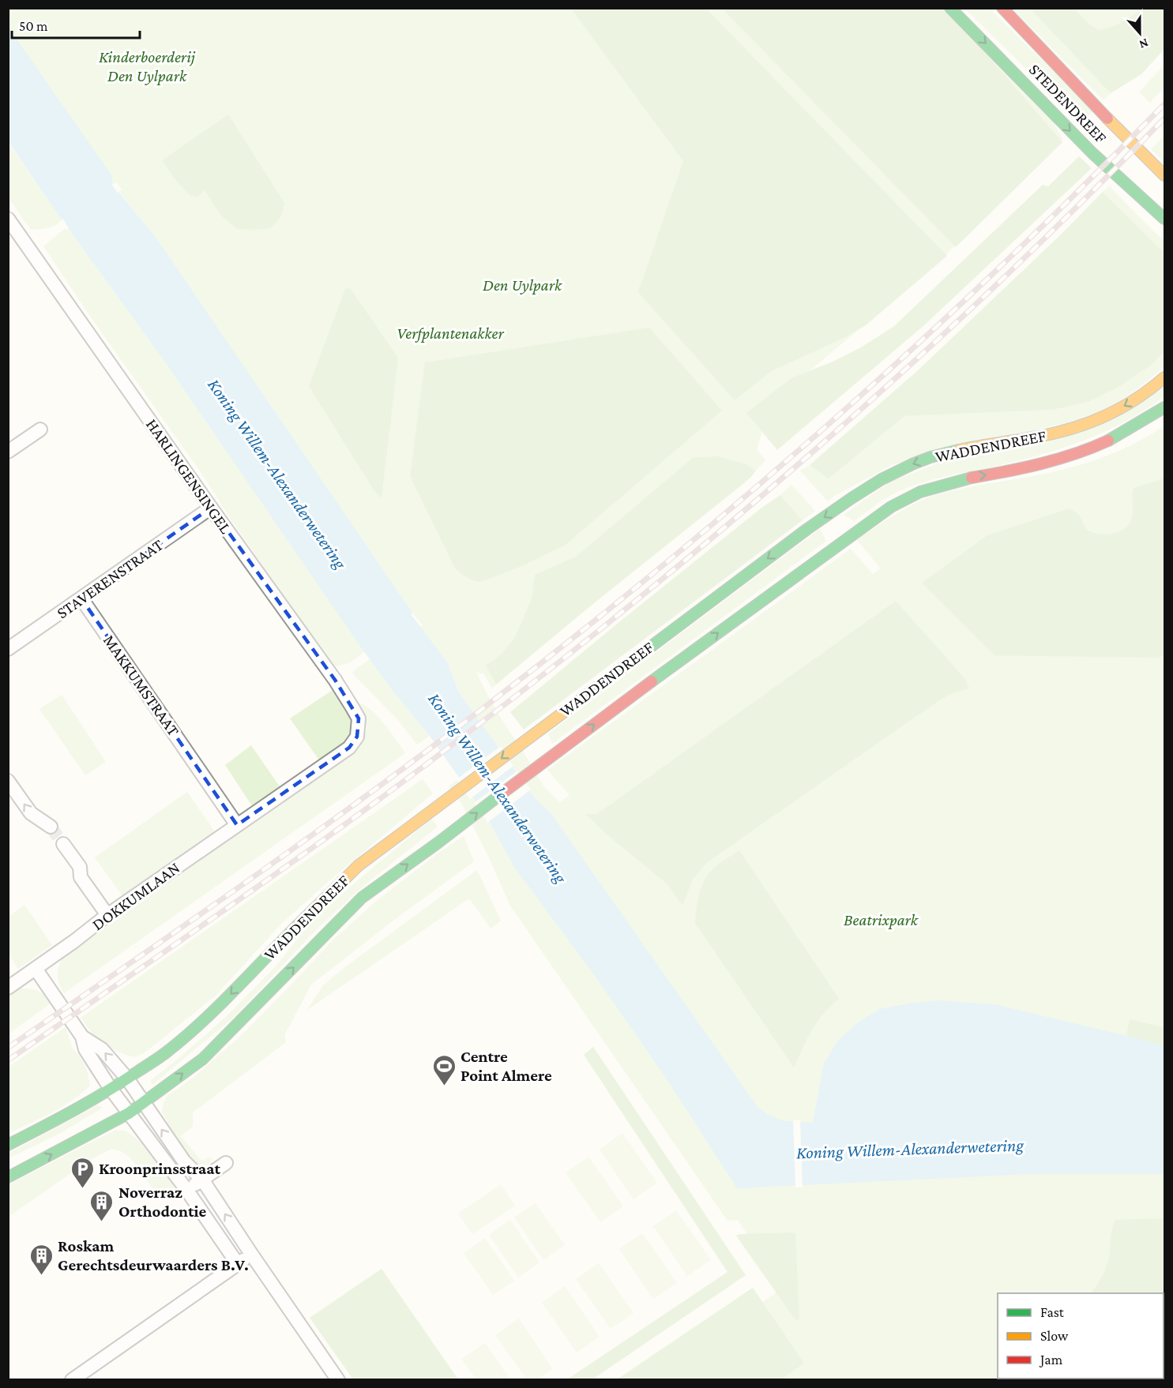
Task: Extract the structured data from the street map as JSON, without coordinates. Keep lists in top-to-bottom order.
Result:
{
  "streets": {
    "main road": ["STEDENDREEF", "WADDENDREEF"],
    "street": [
      "HARLINGENSINGEL",
      "STAVERENSTRAAT",
      "MAKKUMSTRAAT",
      "DOKKUMLAAN"
    ]
  },
  "crossings": [
    ["HARLINGENSINGEL", "STAVERENSTRAAT"],
    ["HARLINGENSINGEL", "DOKKUMLAAN"],
    ["STAVERENSTRAAT", "MAKKUMSTRAAT"],
    ["MAKKUMSTRAAT", "DOKKUMLAAN"]
  ],
  "water": ["Koning Willem-Alexanderwetering"],
  "parks": [
    "Kinderboerderij Den Uylpark",
    "Den Uylpark",
    "Verfplantenakker",
    "Beatrixpark"
  ],
  "places": {
    "sports": ["Centre Point Almere"],
    "parking": ["Kroonprinsstraat"],
    "building": ["Noverraz Orthodontie", "Roskam Gerechtsdeurwaarders B.V."]
  },
  "legend": ["Fast", "Slow", "Jam"],
  "scale_bar": "50 m",
  "north": "bottom"
}
